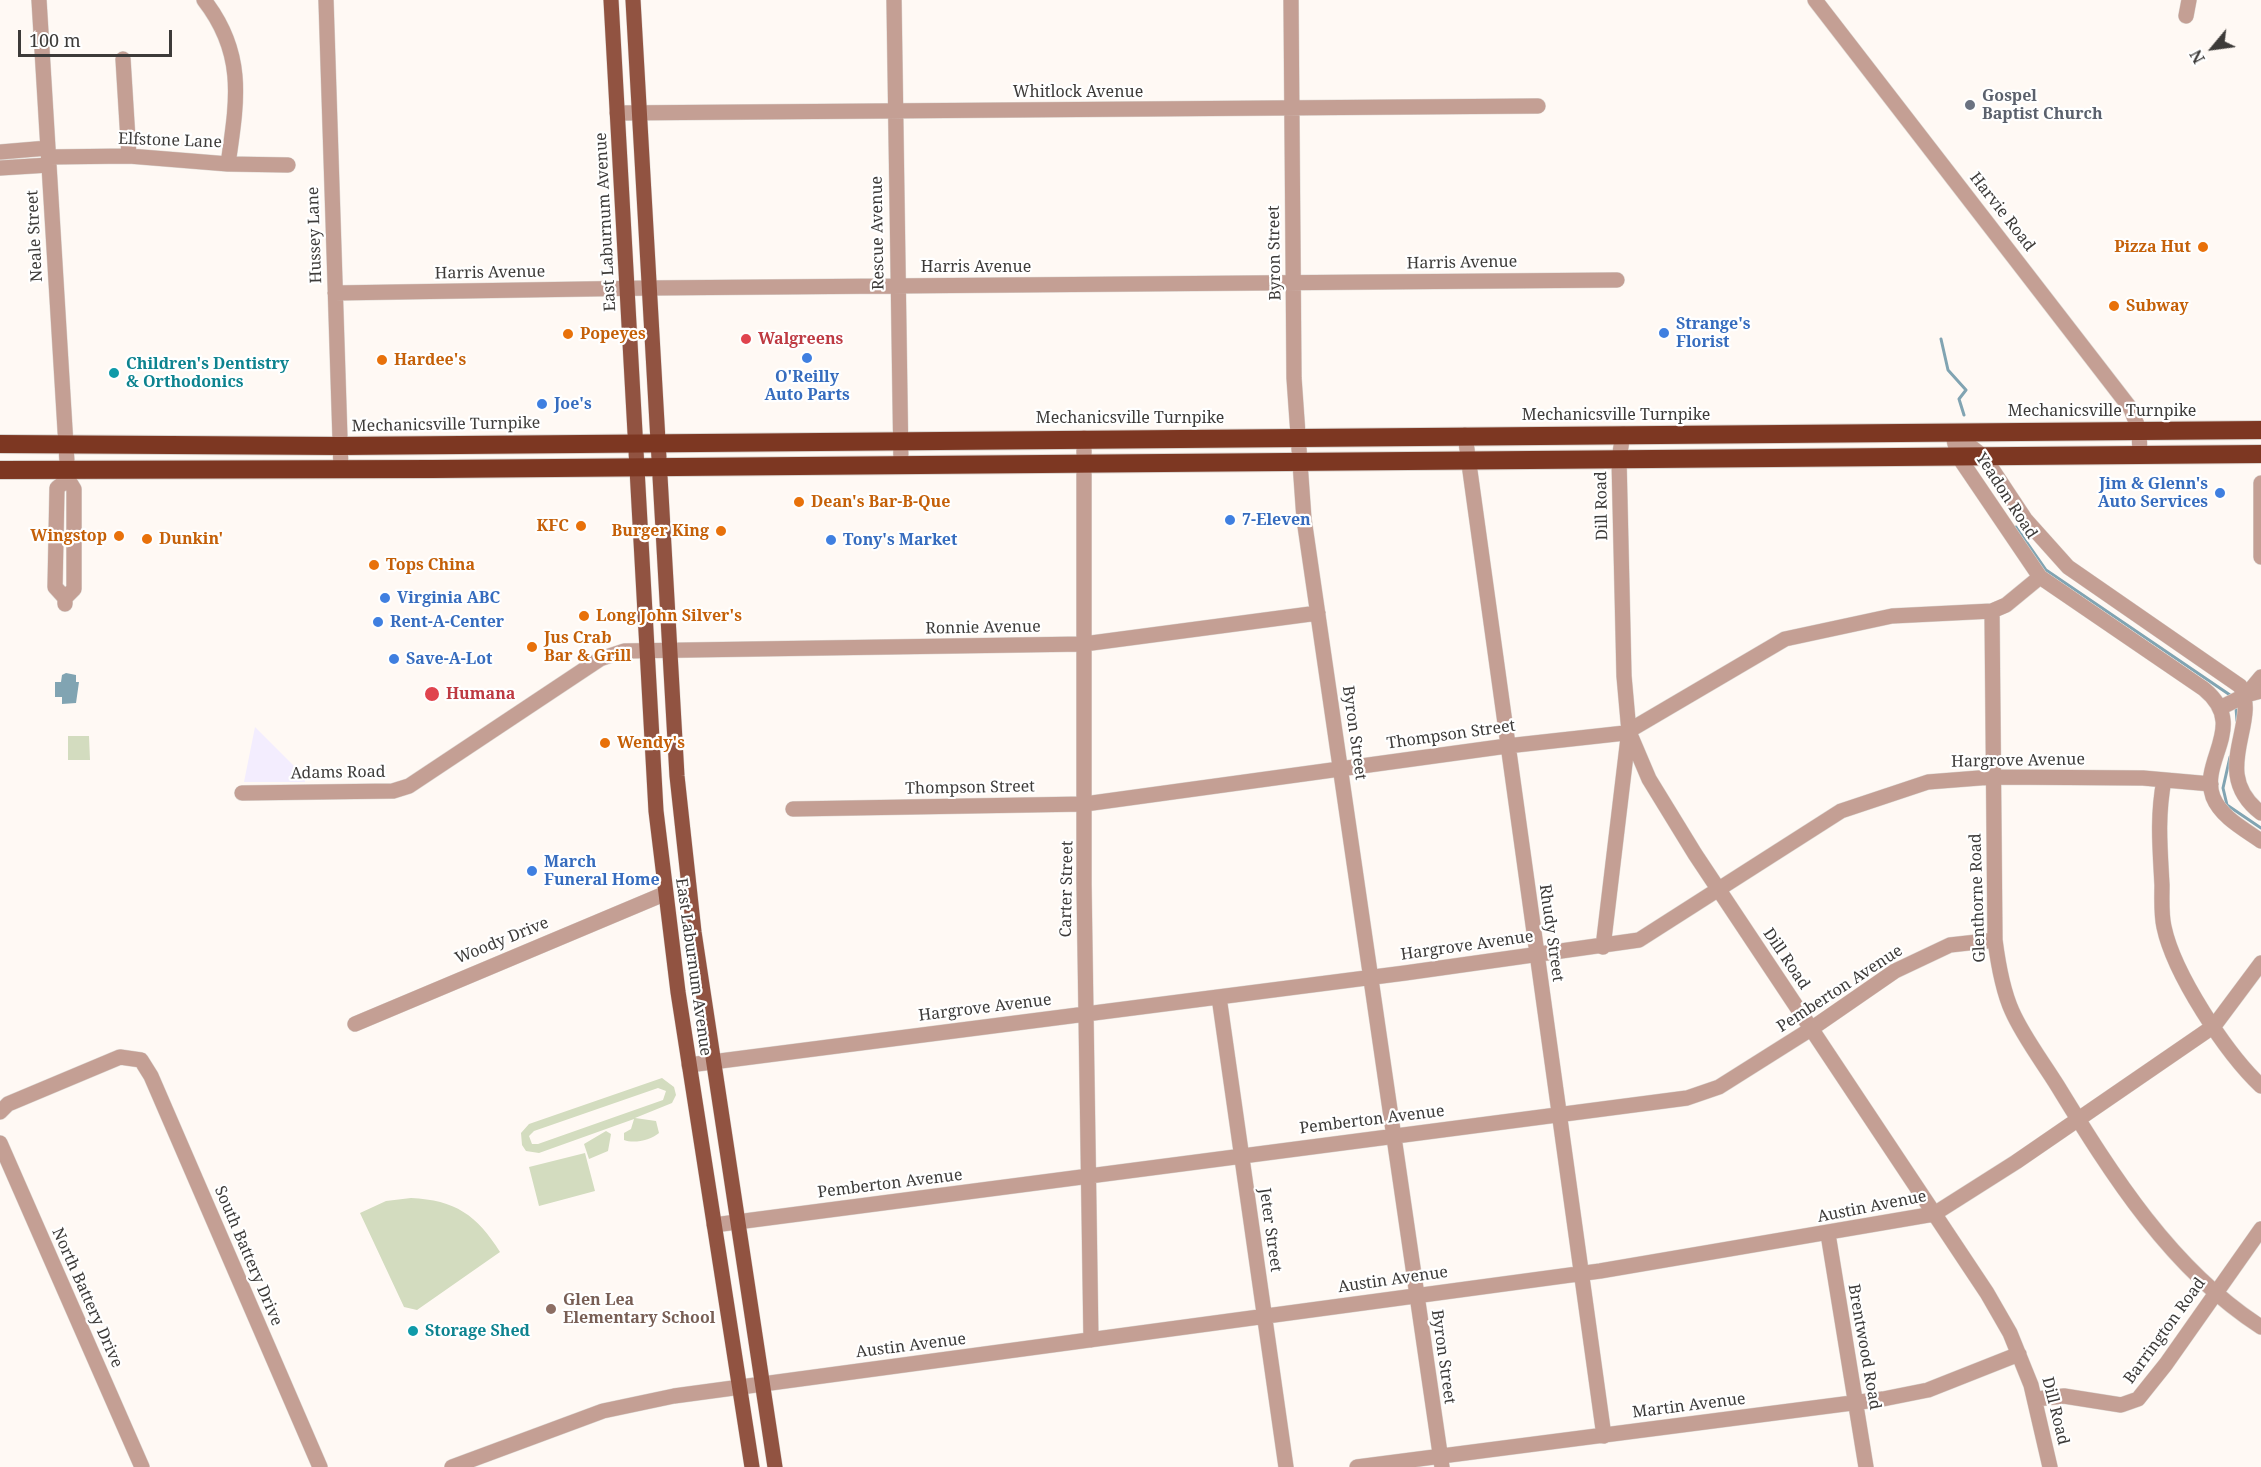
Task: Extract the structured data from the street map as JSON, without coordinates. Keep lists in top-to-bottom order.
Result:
{
  "streets": {
    "highway": ["Mechanicsville Turnpike"],
    "main road": ["East Laburnum Avenue"],
    "street": [
      "Whitlock Avenue",
      "Elfstone Lane",
      "Harvie Road",
      "Rescue Avenue",
      "Hussey Lane",
      "Neale Street",
      "Byron Street",
      "Harris Avenue",
      "Yeadon Road",
      "Dill Road",
      "Ronnie Avenue",
      "Thompson Street",
      "Hargrove Avenue",
      "Adams Road",
      "Carter Street",
      "Glenthorne Road",
      "Rhudy Street",
      "Woody Drive",
      "Pemberton Avenue",
      "Austin Avenue",
      "Jeter Street",
      "South Battery Drive",
      "North Battery Drive",
      "Barrington Road",
      "Brentwood Road",
      "Martin Avenue"
    ]
  },
  "crossings": [
    ["Whitlock Avenue", "East Laburnum Avenue"],
    ["Whitlock Avenue", "Rescue Avenue"],
    ["Whitlock Avenue", "Byron Street"],
    ["Elfstone Lane", "Neale Street"],
    ["Harvie Road", "Mechanicsville Turnpike"],
    ["East Laburnum Avenue", "Harris Avenue"],
    ["East Laburnum Avenue", "Mechanicsville Turnpike"],
    ["East Laburnum Avenue", "Ronnie Avenue"],
    ["East Laburnum Avenue", "Hargrove Avenue"],
    ["East Laburnum Avenue", "Adams Road"],
    ["East Laburnum Avenue", "Woody Drive"],
    ["East Laburnum Avenue", "Pemberton Avenue"],
    ["East Laburnum Avenue", "Austin Avenue"],
    ["Rescue Avenue", "Harris Avenue"],
    ["Rescue Avenue", "Mechanicsville Turnpike"],
    ["Hussey Lane", "Harris Avenue"],
    ["Hussey Lane", "Mechanicsville Turnpike"],
    ["Neale Street", "Mechanicsville Turnpike"],
    ["Byron Street", "Harris Avenue"],
    ["Byron Street", "Mechanicsville Turnpike"],
    ["Byron Street", "Ronnie Avenue"],
    ["Byron Street", "Thompson Street"],
    ["Byron Street", "Hargrove Avenue"],
    ["Byron Street", "Pemberton Avenue"],
    ["Byron Street", "Austin Avenue"],
    ["Byron Street", "Martin Avenue"],
    ["Mechanicsville Turnpike", "Yeadon Road"],
    ["Mechanicsville Turnpike", "Dill Road"],
    ["Mechanicsville Turnpike", "Carter Street"],
    ["Mechanicsville Turnpike", "Rhudy Street"],
    ["Yeadon Road", "Thompson Street"],
    ["Dill Road", "Thompson Street"],
    ["Dill Road", "Hargrove Avenue"],
    ["Dill Road", "Pemberton Avenue"],
    ["Dill Road", "Austin Avenue"],
    ["Dill Road", "Barrington Road"],
    ["Dill Road", "Martin Avenue"],
    ["Ronnie Avenue", "Adams Road"],
    ["Ronnie Avenue", "Carter Street"],
    ["Thompson Street", "Carter Street"],
    ["Thompson Street", "Glenthorne Road"],
    ["Thompson Street", "Rhudy Street"],
    ["Hargrove Avenue", "Carter Street"],
    ["Hargrove Avenue", "Glenthorne Road"],
    ["Hargrove Avenue", "Rhudy Street"],
    ["Hargrove Avenue", "Jeter Street"],
    ["Carter Street", "Pemberton Avenue"],
    ["Carter Street", "Austin Avenue"],
    ["Glenthorne Road", "Pemberton Avenue"],
    ["Glenthorne Road", "Austin Avenue"],
    ["Glenthorne Road", "Barrington Road"],
    ["Rhudy Street", "Pemberton Avenue"],
    ["Rhudy Street", "Austin Avenue"],
    ["Rhudy Street", "Martin Avenue"],
    ["Pemberton Avenue", "Jeter Street"],
    ["Austin Avenue", "Jeter Street"],
    ["Austin Avenue", "Brentwood Road"],
    ["Brentwood Road", "Martin Avenue"]
  ],
  "places": [
    "Gospel Baptist Church",
    "Pizza Hut",
    "Subway",
    "Strange's Florist",
    "Popeyes",
    "Walgreens",
    "O'Reilly Auto Parts",
    "Hardee's",
    "Children's Dentistry & Orthodonics",
    "Joe's",
    "Jim & Glenn's Auto Services",
    "Dean's Bar-B-Que",
    "7-Eleven",
    "KFC",
    "Burger King",
    "Wingstop",
    "Dunkin'",
    "Tony's Market",
    "Tops China",
    "Virginia ABC",
    "Long John Silver's",
    "Rent-A-Center",
    "Jus Crab Bar & Grill",
    "Save-A-Lot",
    "Humana",
    "Wendy's",
    "March Funeral Home",
    "Glen Lea Elementary School",
    "Storage Shed"
  ],
  "scale_bar": "100 m",
  "north": "bottom left"
}
